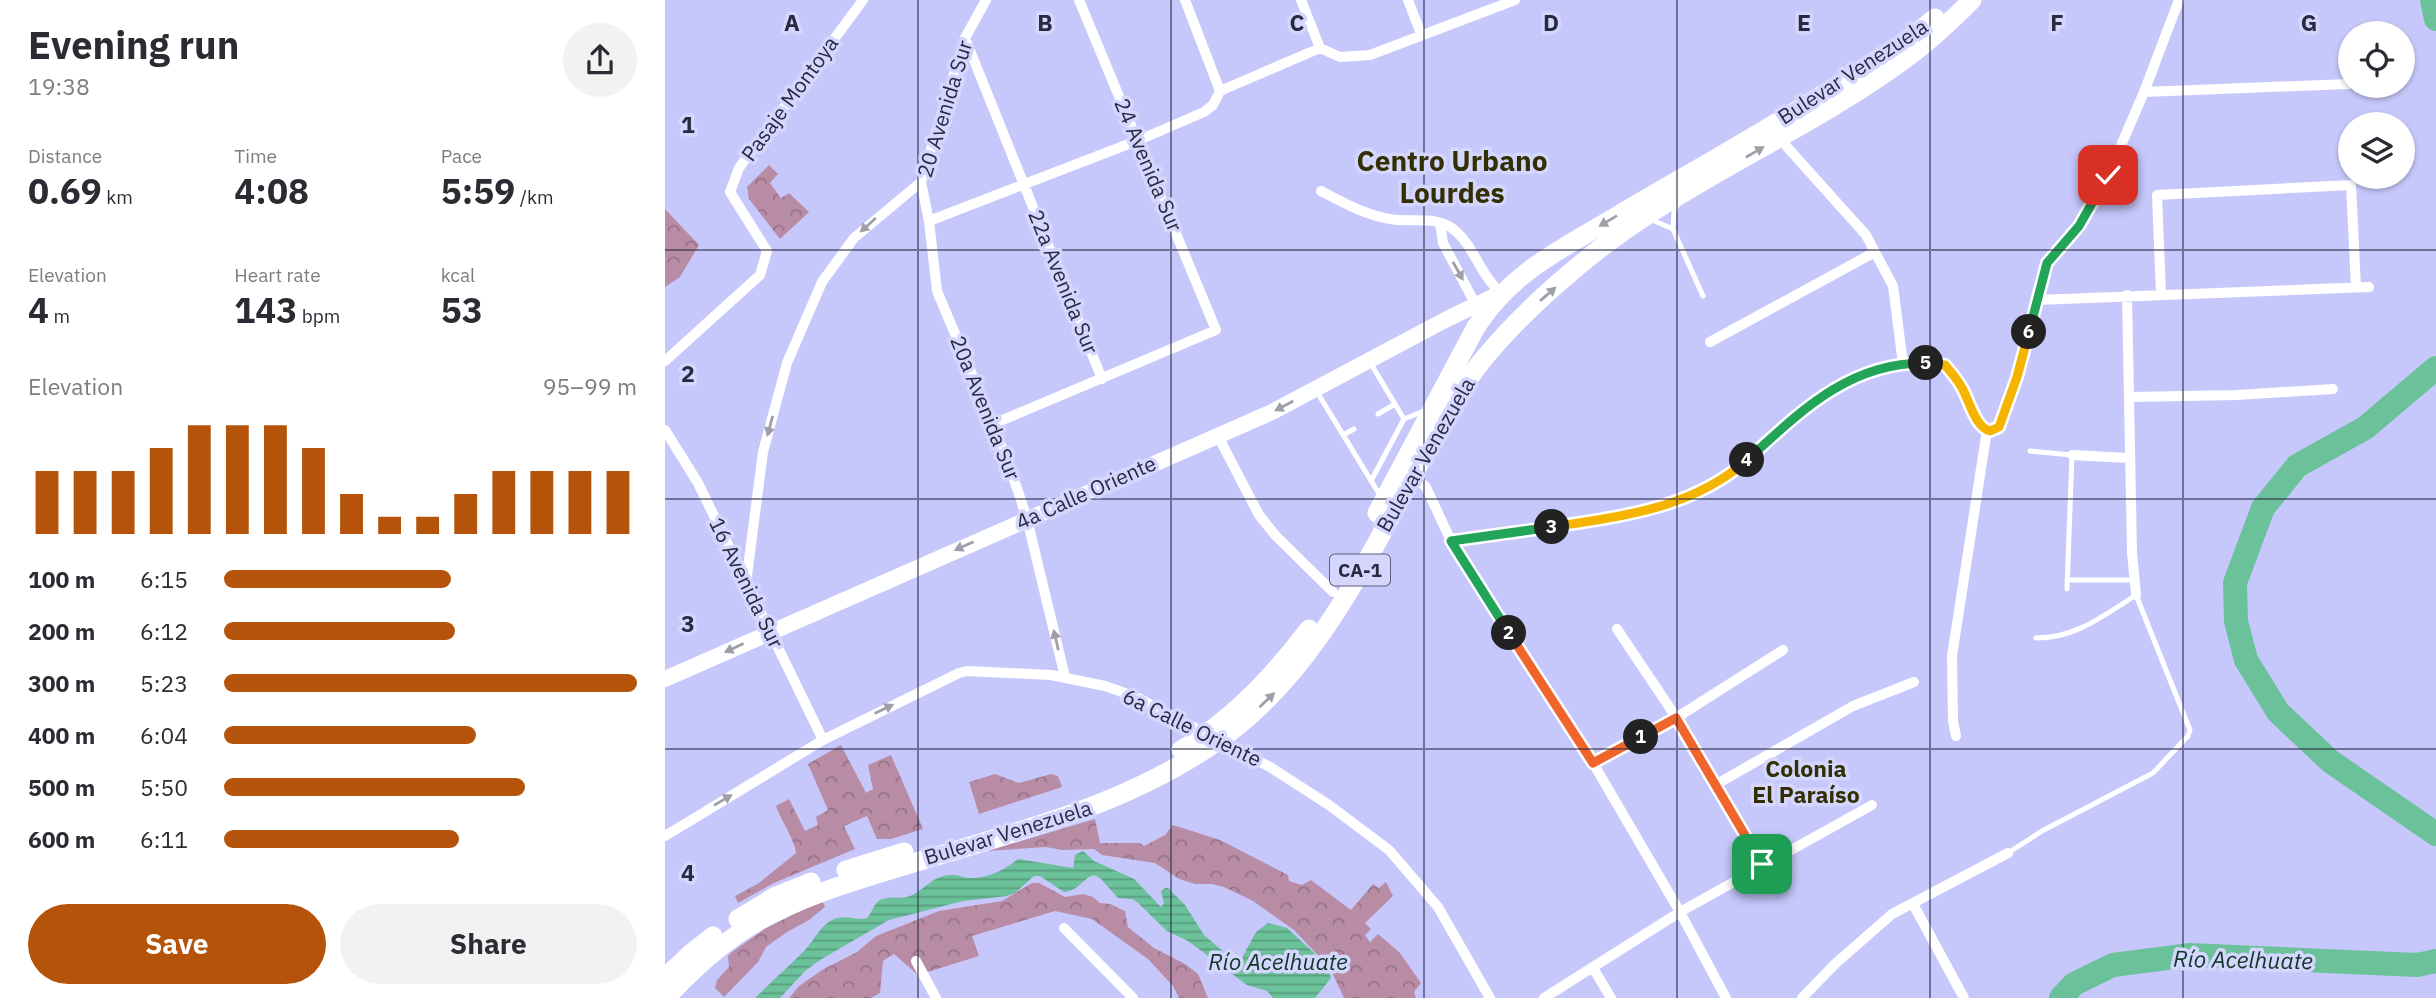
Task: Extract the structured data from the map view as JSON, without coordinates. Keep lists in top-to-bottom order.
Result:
{
  "streets": {
    "highway": ["Bulevar Venezuela", "CA-1"],
    "street": [
      "Pasaje Montoya",
      "20 Avenida Sur",
      "24 Avenida Sur",
      "22a Avenida Sur",
      "20a Avenida Sur",
      "4a Calle Oriente",
      "16 Avenida Sur",
      "6a Calle Oriente"
    ]
  },
  "crossings": [
    ["Bulevar Venezuela", "4a Calle Oriente"],
    ["20 Avenida Sur", "22a Avenida Sur"],
    ["20 Avenida Sur", "20a Avenida Sur"],
    ["24 Avenida Sur", "22a Avenida Sur"],
    ["20a Avenida Sur", "4a Calle Oriente"],
    ["20a Avenida Sur", "6a Calle Oriente"],
    ["4a Calle Oriente", "16 Avenida Sur"],
    ["16 Avenida Sur", "6a Calle Oriente"]
  ],
  "one_way": ["4a Calle Oriente", "6a Calle Oriente"],
  "districts": ["Centro Urbano Lourdes", "Colonia El Paraíso"],
  "water": ["Río Acelhuate"],
  "page": {
    "heading": ["Evening run", "19:38"],
    "stats": [
      ["Distance", "0.69 km"],
      ["Time", "4:08"],
      ["Pace", "5:59 /km"],
      ["Elevation", "4 m"],
      ["Heart rate", "143 bpm"],
      ["kcal", "53"]
    ],
    "pins": [
      "6",
      "5",
      "4",
      "3",
      "2",
      "1"
    ],
    "chart": ["Elevation", "95–99 m"],
    "list": [
      {
        "name": "100 m",
        "note": "6:15"
      },
      {
        "name": "200 m",
        "note": "6:12"
      },
      {
        "name": "300 m",
        "note": "5:23"
      },
      {
        "name": "400 m",
        "note": "6:04"
      },
      {
        "name": "500 m",
        "note": "5:50"
      },
      {
        "name": "600 m",
        "note": "6:11"
      }
    ],
    "buttons": ["Save", "Share"]
  },
  "grid": {
    "columns": [
      "A",
      "B",
      "C",
      "D",
      "E",
      "F",
      "G"
    ],
    "rows": [
      "1",
      "2",
      "3",
      "4"
    ]
  }
}
